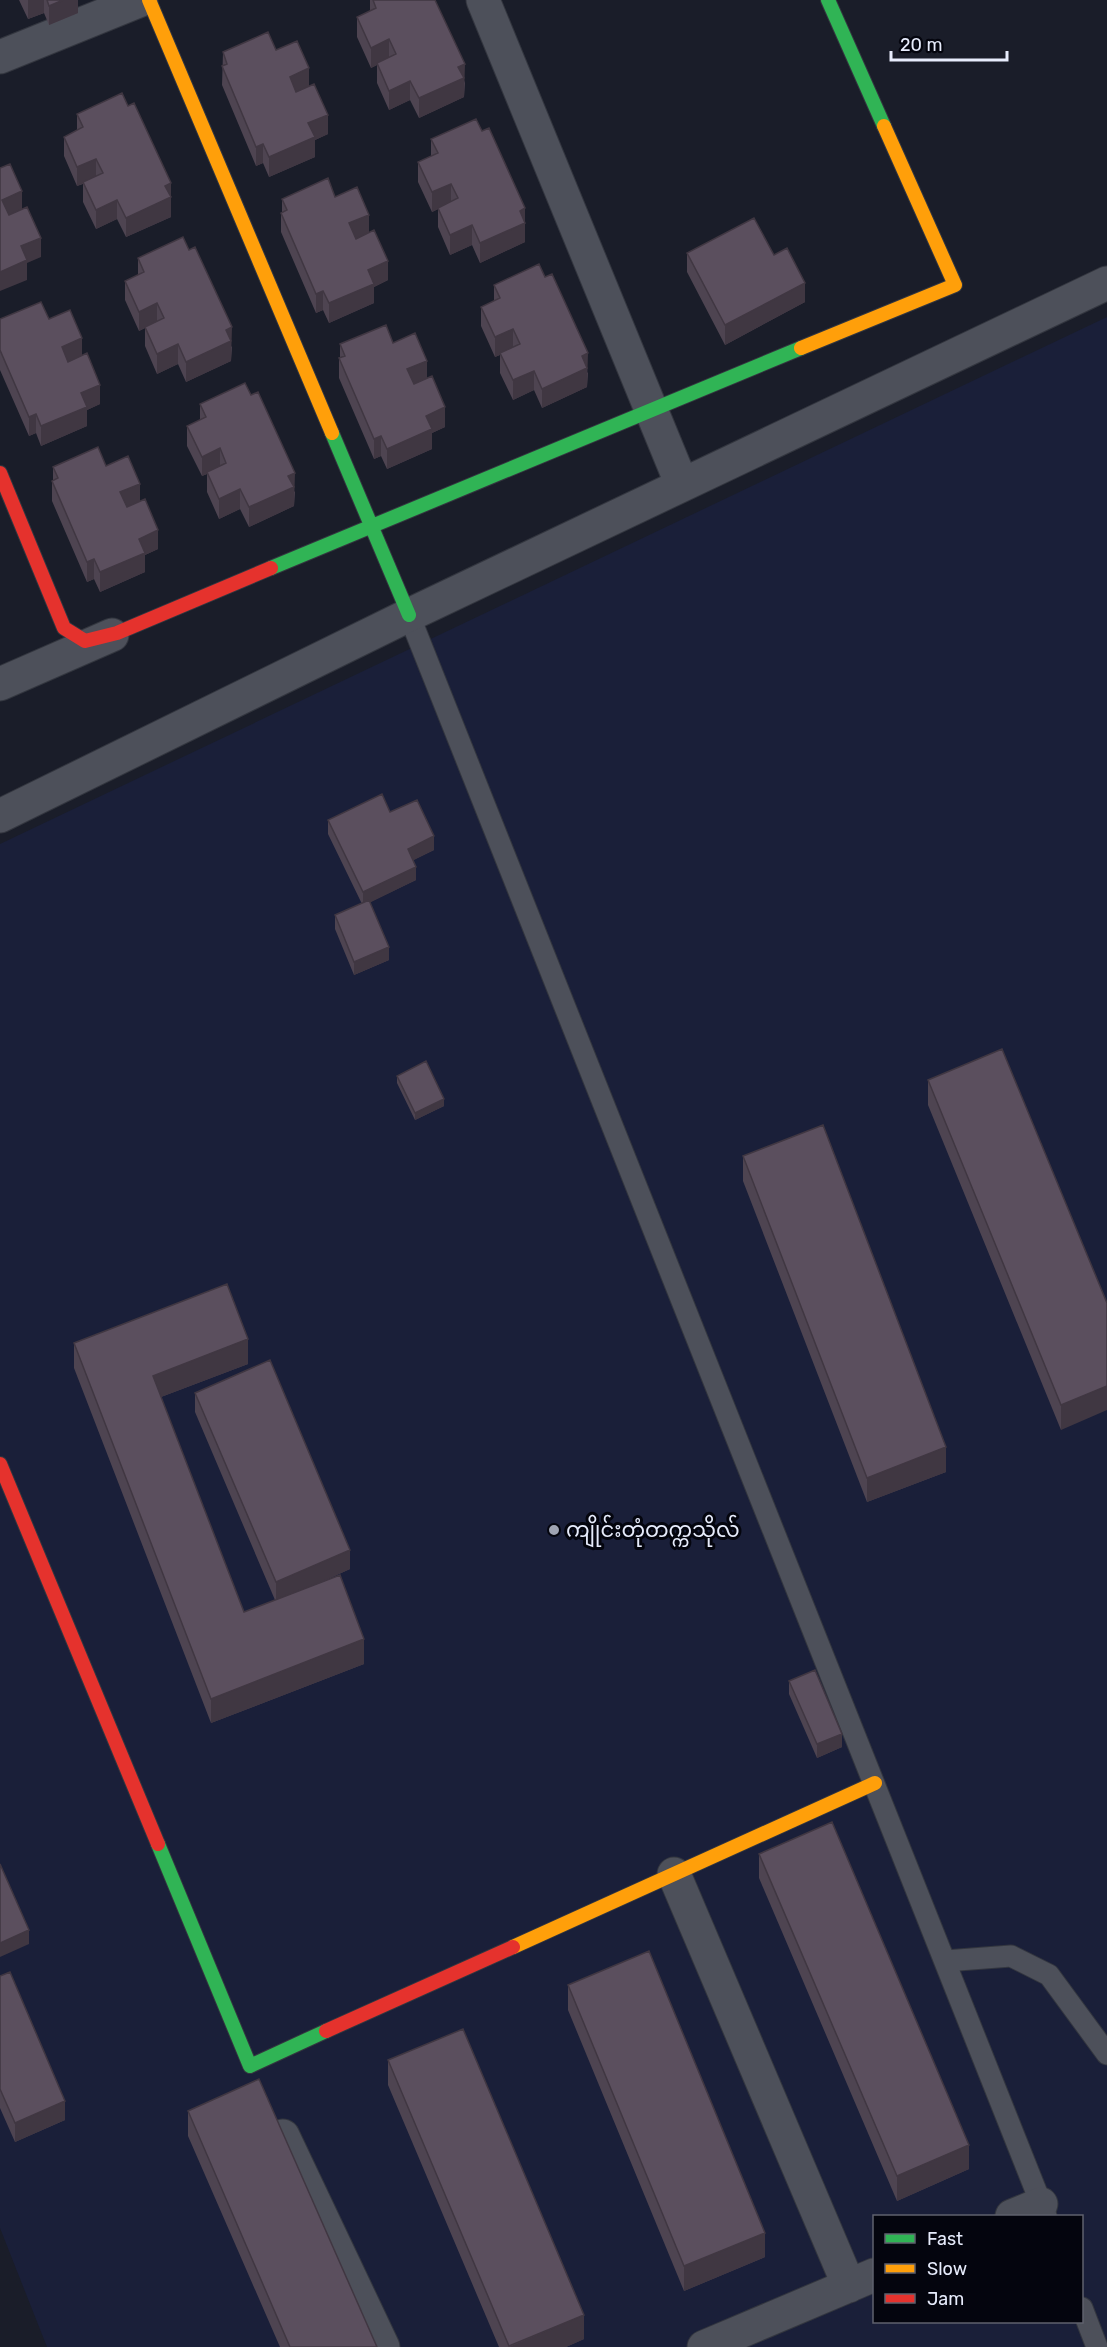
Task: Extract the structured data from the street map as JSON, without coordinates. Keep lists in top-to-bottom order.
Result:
{
  "places": ["ကျိုင်းတုံတက္ကသိုလ်"],
  "legend": ["Fast", "Slow", "Jam"],
  "scale_bar": "20 m"
}
